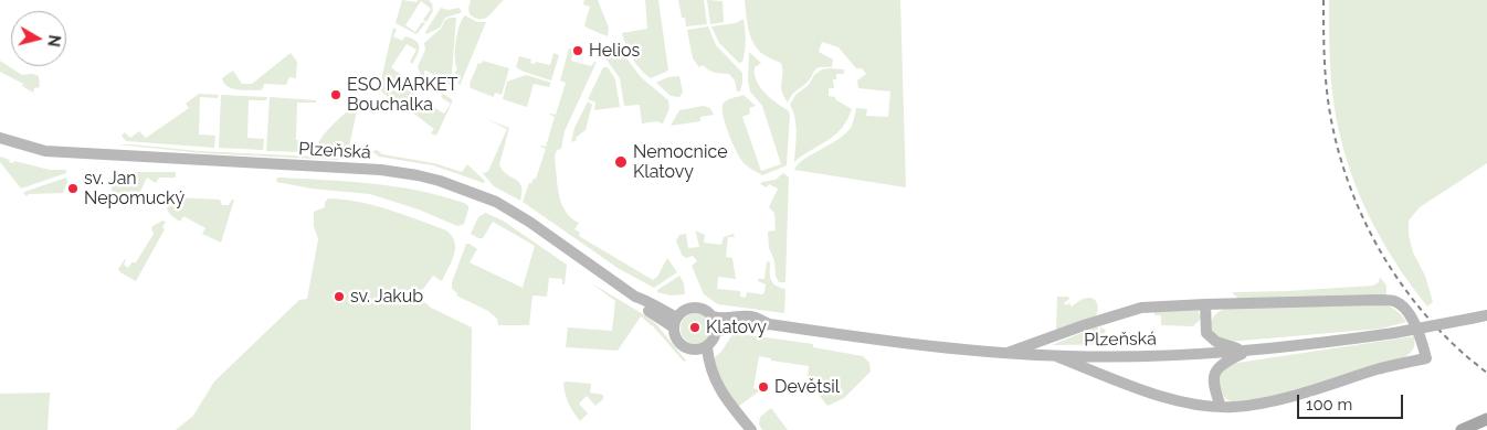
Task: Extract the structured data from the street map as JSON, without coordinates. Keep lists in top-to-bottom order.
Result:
{
  "streets": {
    "main road": ["Plzeňská"]
  },
  "places": [
    "Helios",
    "ESO MARKET Bouchalka",
    "Nemocnice Klatovy",
    "sv. Jan Nepomucký",
    "sv. Jakub",
    "Klatovy",
    "Devětsil"
  ],
  "scale_bar": "100 m",
  "north": "right"
}
